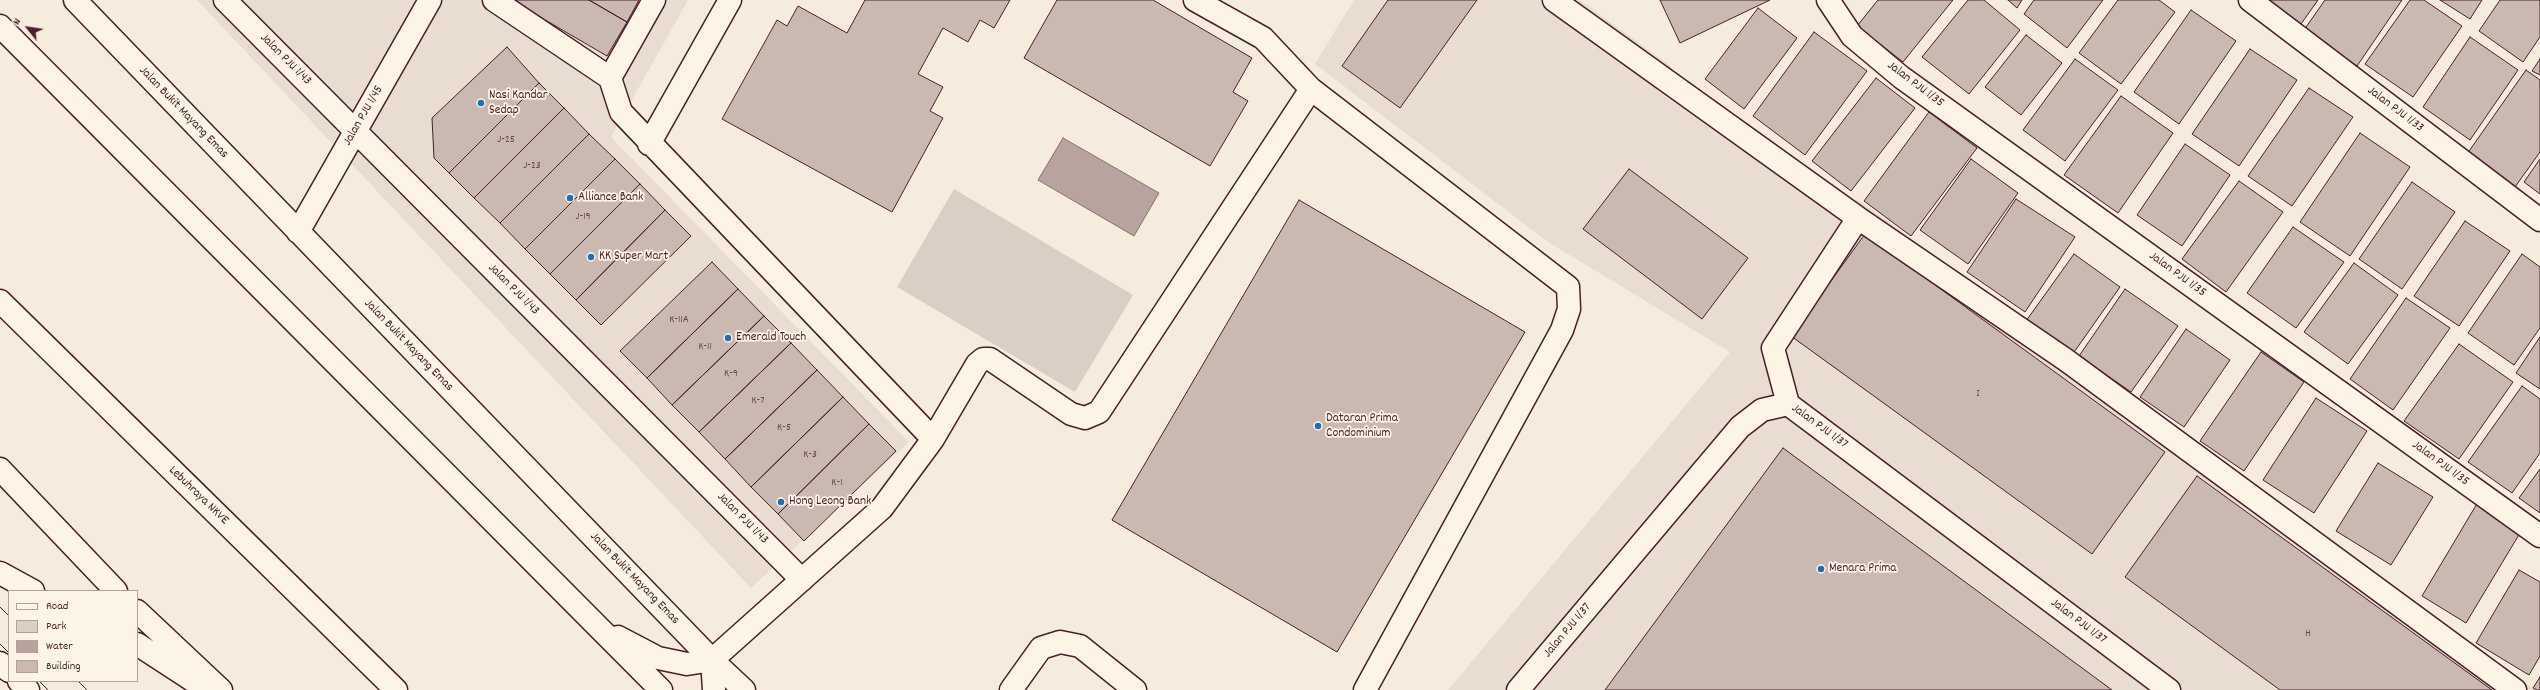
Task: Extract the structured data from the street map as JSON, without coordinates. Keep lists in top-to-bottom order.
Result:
{
  "streets": {
    "main road": [
      "Jalan PJU 1/43",
      "Jalan PJU 1/35",
      "Jalan PJU 1/33",
      "Jalan Bukit Mayang Emas",
      "Jalan PJU 1/45",
      "Jalan PJU 1/37",
      "Lebuhraya NKVE"
    ]
  },
  "crossings": [
    ["Jalan PJU 1/43", "Jalan PJU 1/45"],
    ["Jalan Bukit Mayang Emas", "Jalan PJU 1/45"]
  ],
  "places": [
    "Nasi Kandar Sedap",
    "Alliance Bank",
    "KK Super Mart",
    "Emerald Touch",
    "Dataran Prima Condominium",
    "Hong Leong Bank",
    "Menara Prima"
  ],
  "house_numbers": [
    "J-25",
    "J-23",
    "J-19",
    "K-11A",
    "K-11",
    "K-9",
    "I",
    "K-7",
    "K-5",
    "K-3",
    "K-1",
    "H"
  ],
  "legend": [
    "Road",
    "Park",
    "Water",
    "Building"
  ],
  "north": "top left"
}
